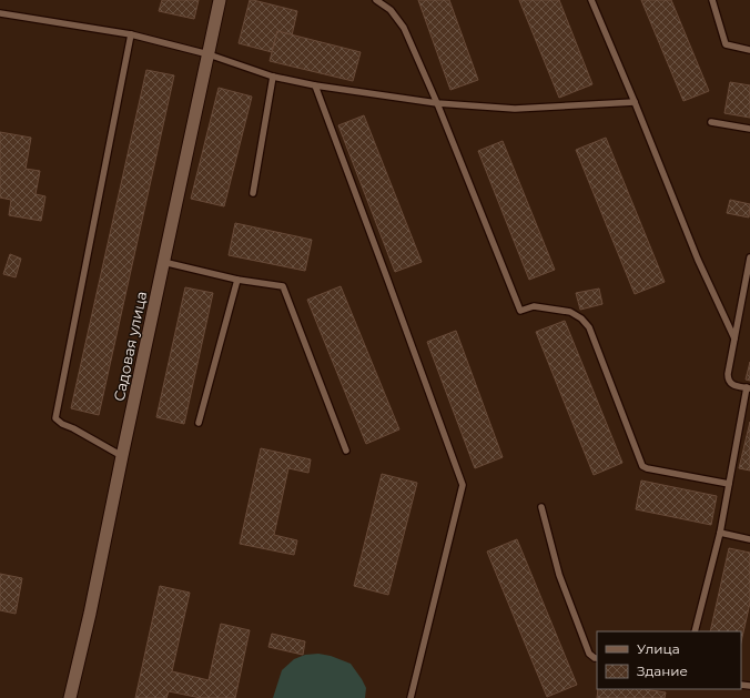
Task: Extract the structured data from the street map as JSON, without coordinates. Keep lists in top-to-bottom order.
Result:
{
  "streets": {
    "street": ["Садовая улица"]
  },
  "legend": ["Улица", "Здание"]
}
